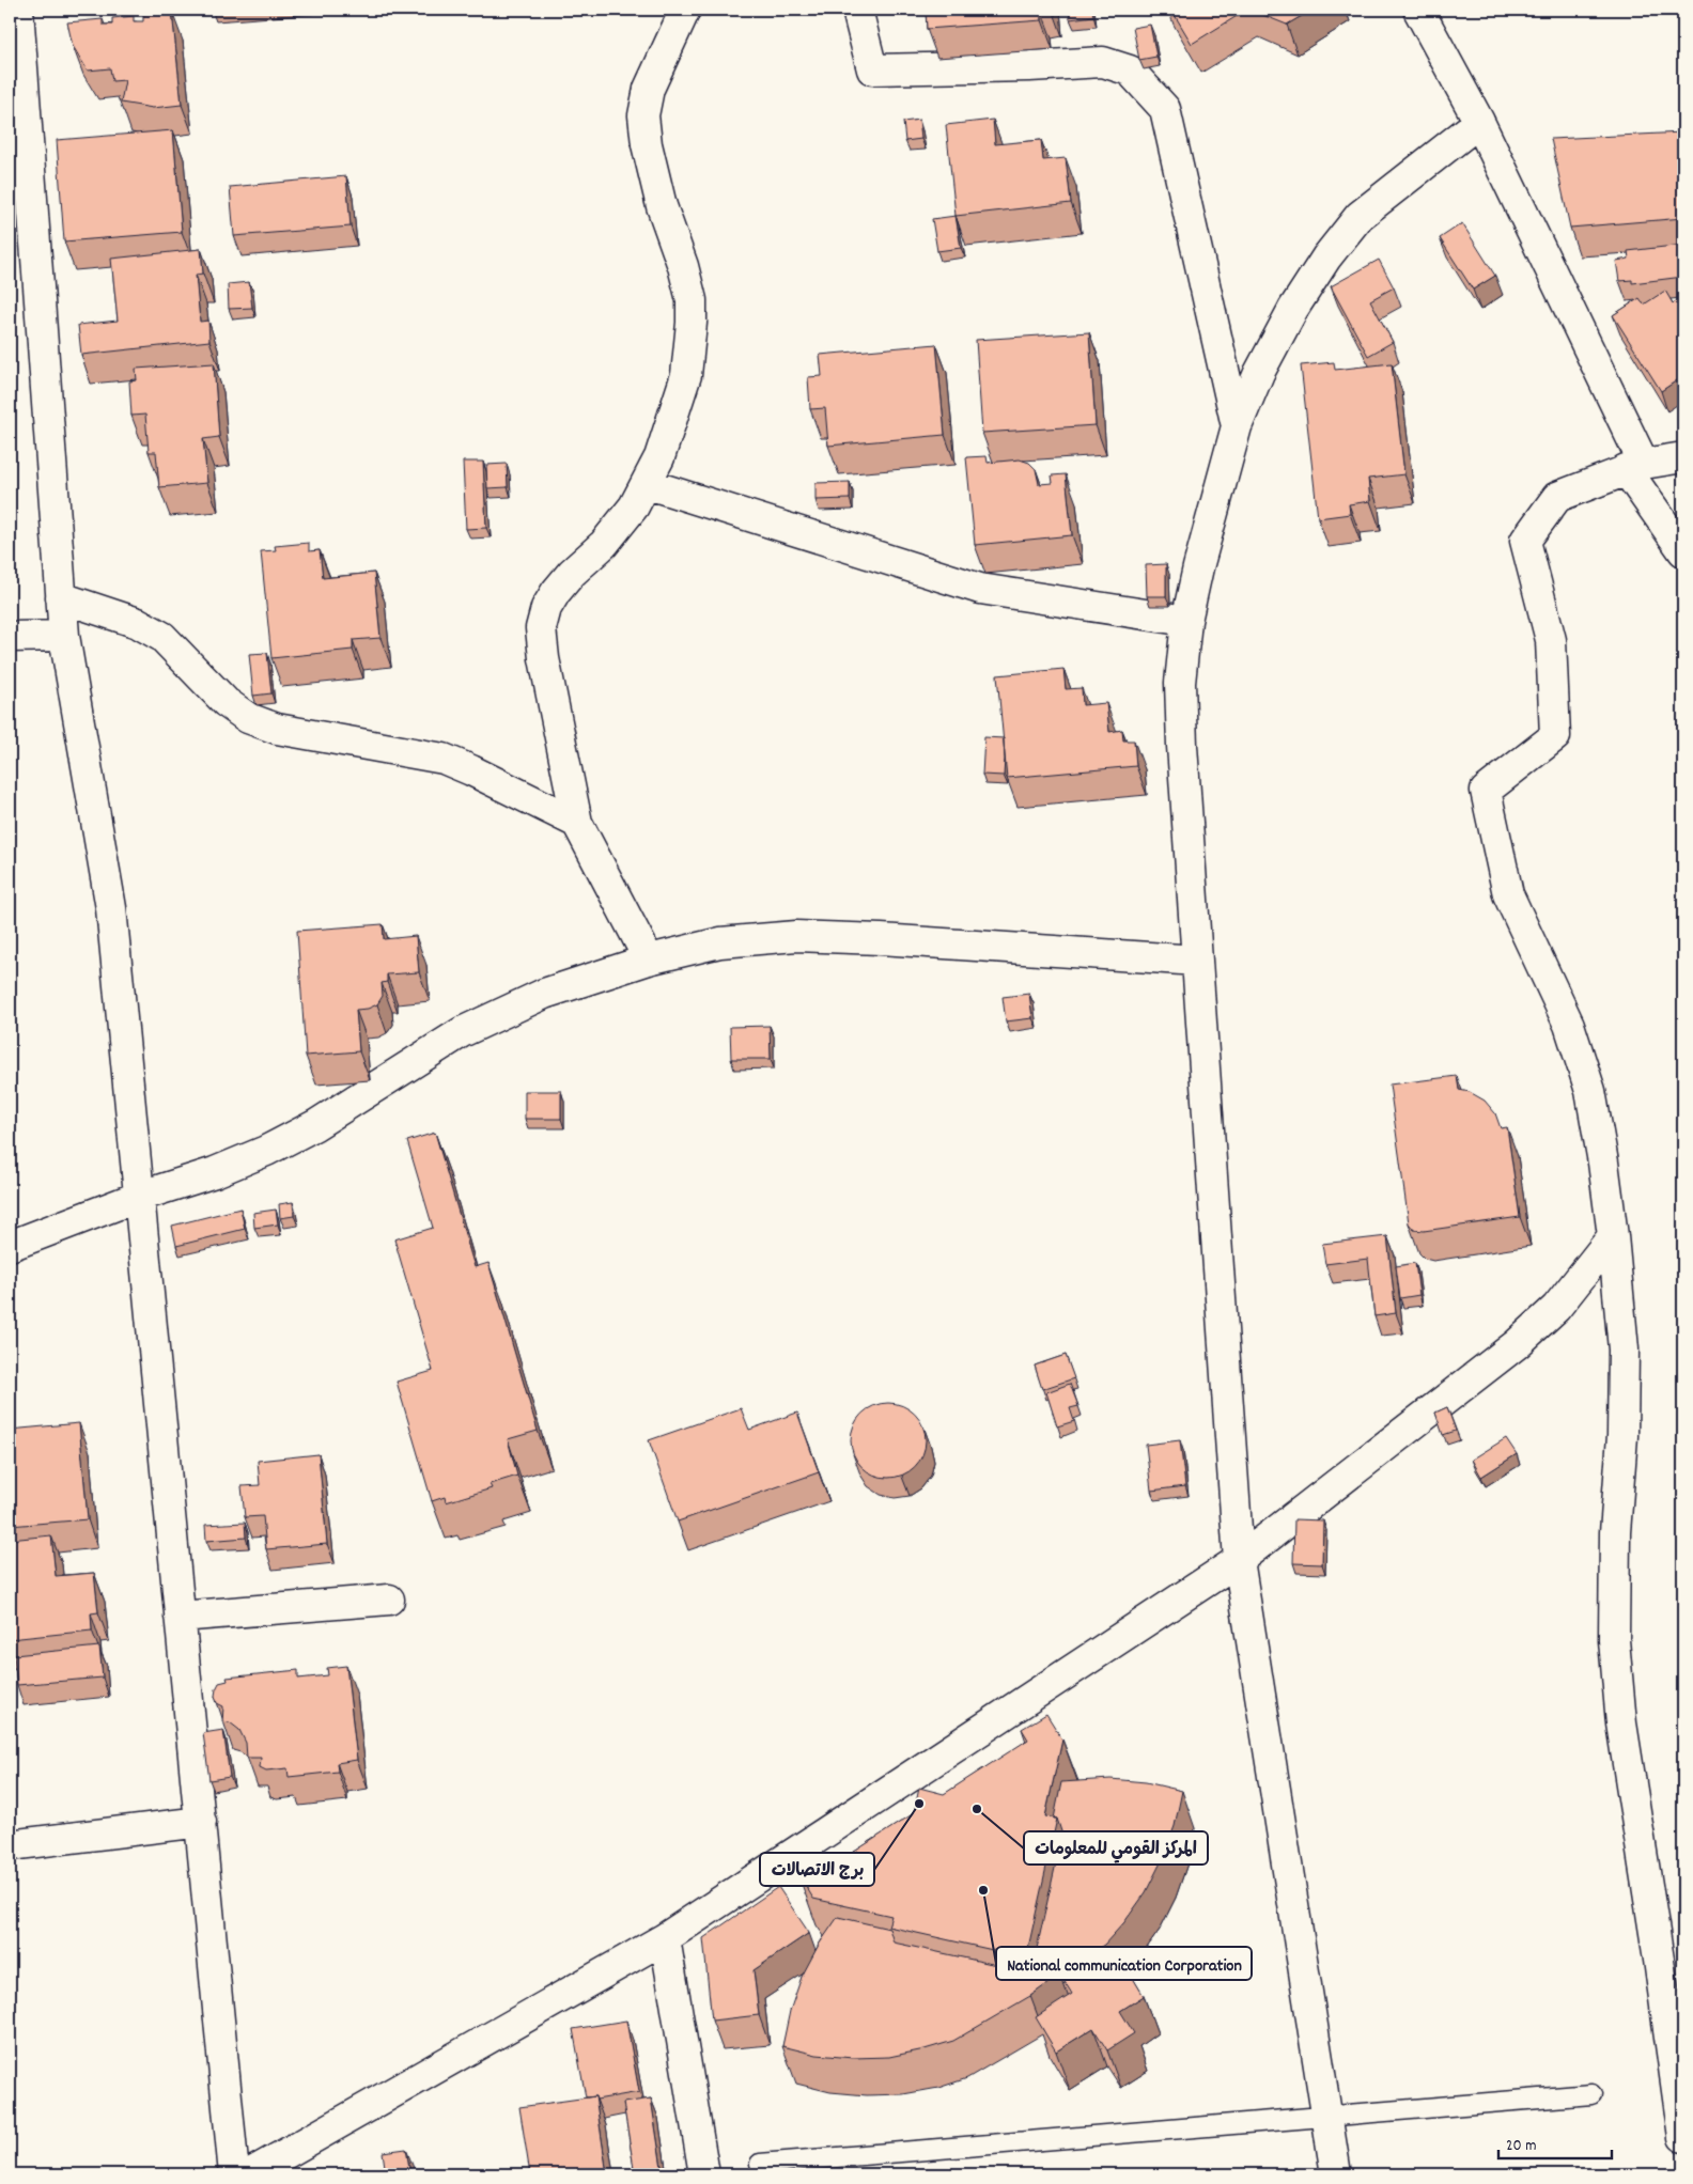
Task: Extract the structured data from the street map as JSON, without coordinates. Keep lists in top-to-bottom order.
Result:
{
  "places": ["برج الاتصالات", "المركز القومي للمعلومات", "National communication Corporation"],
  "scale_bar": "20 m"
}
